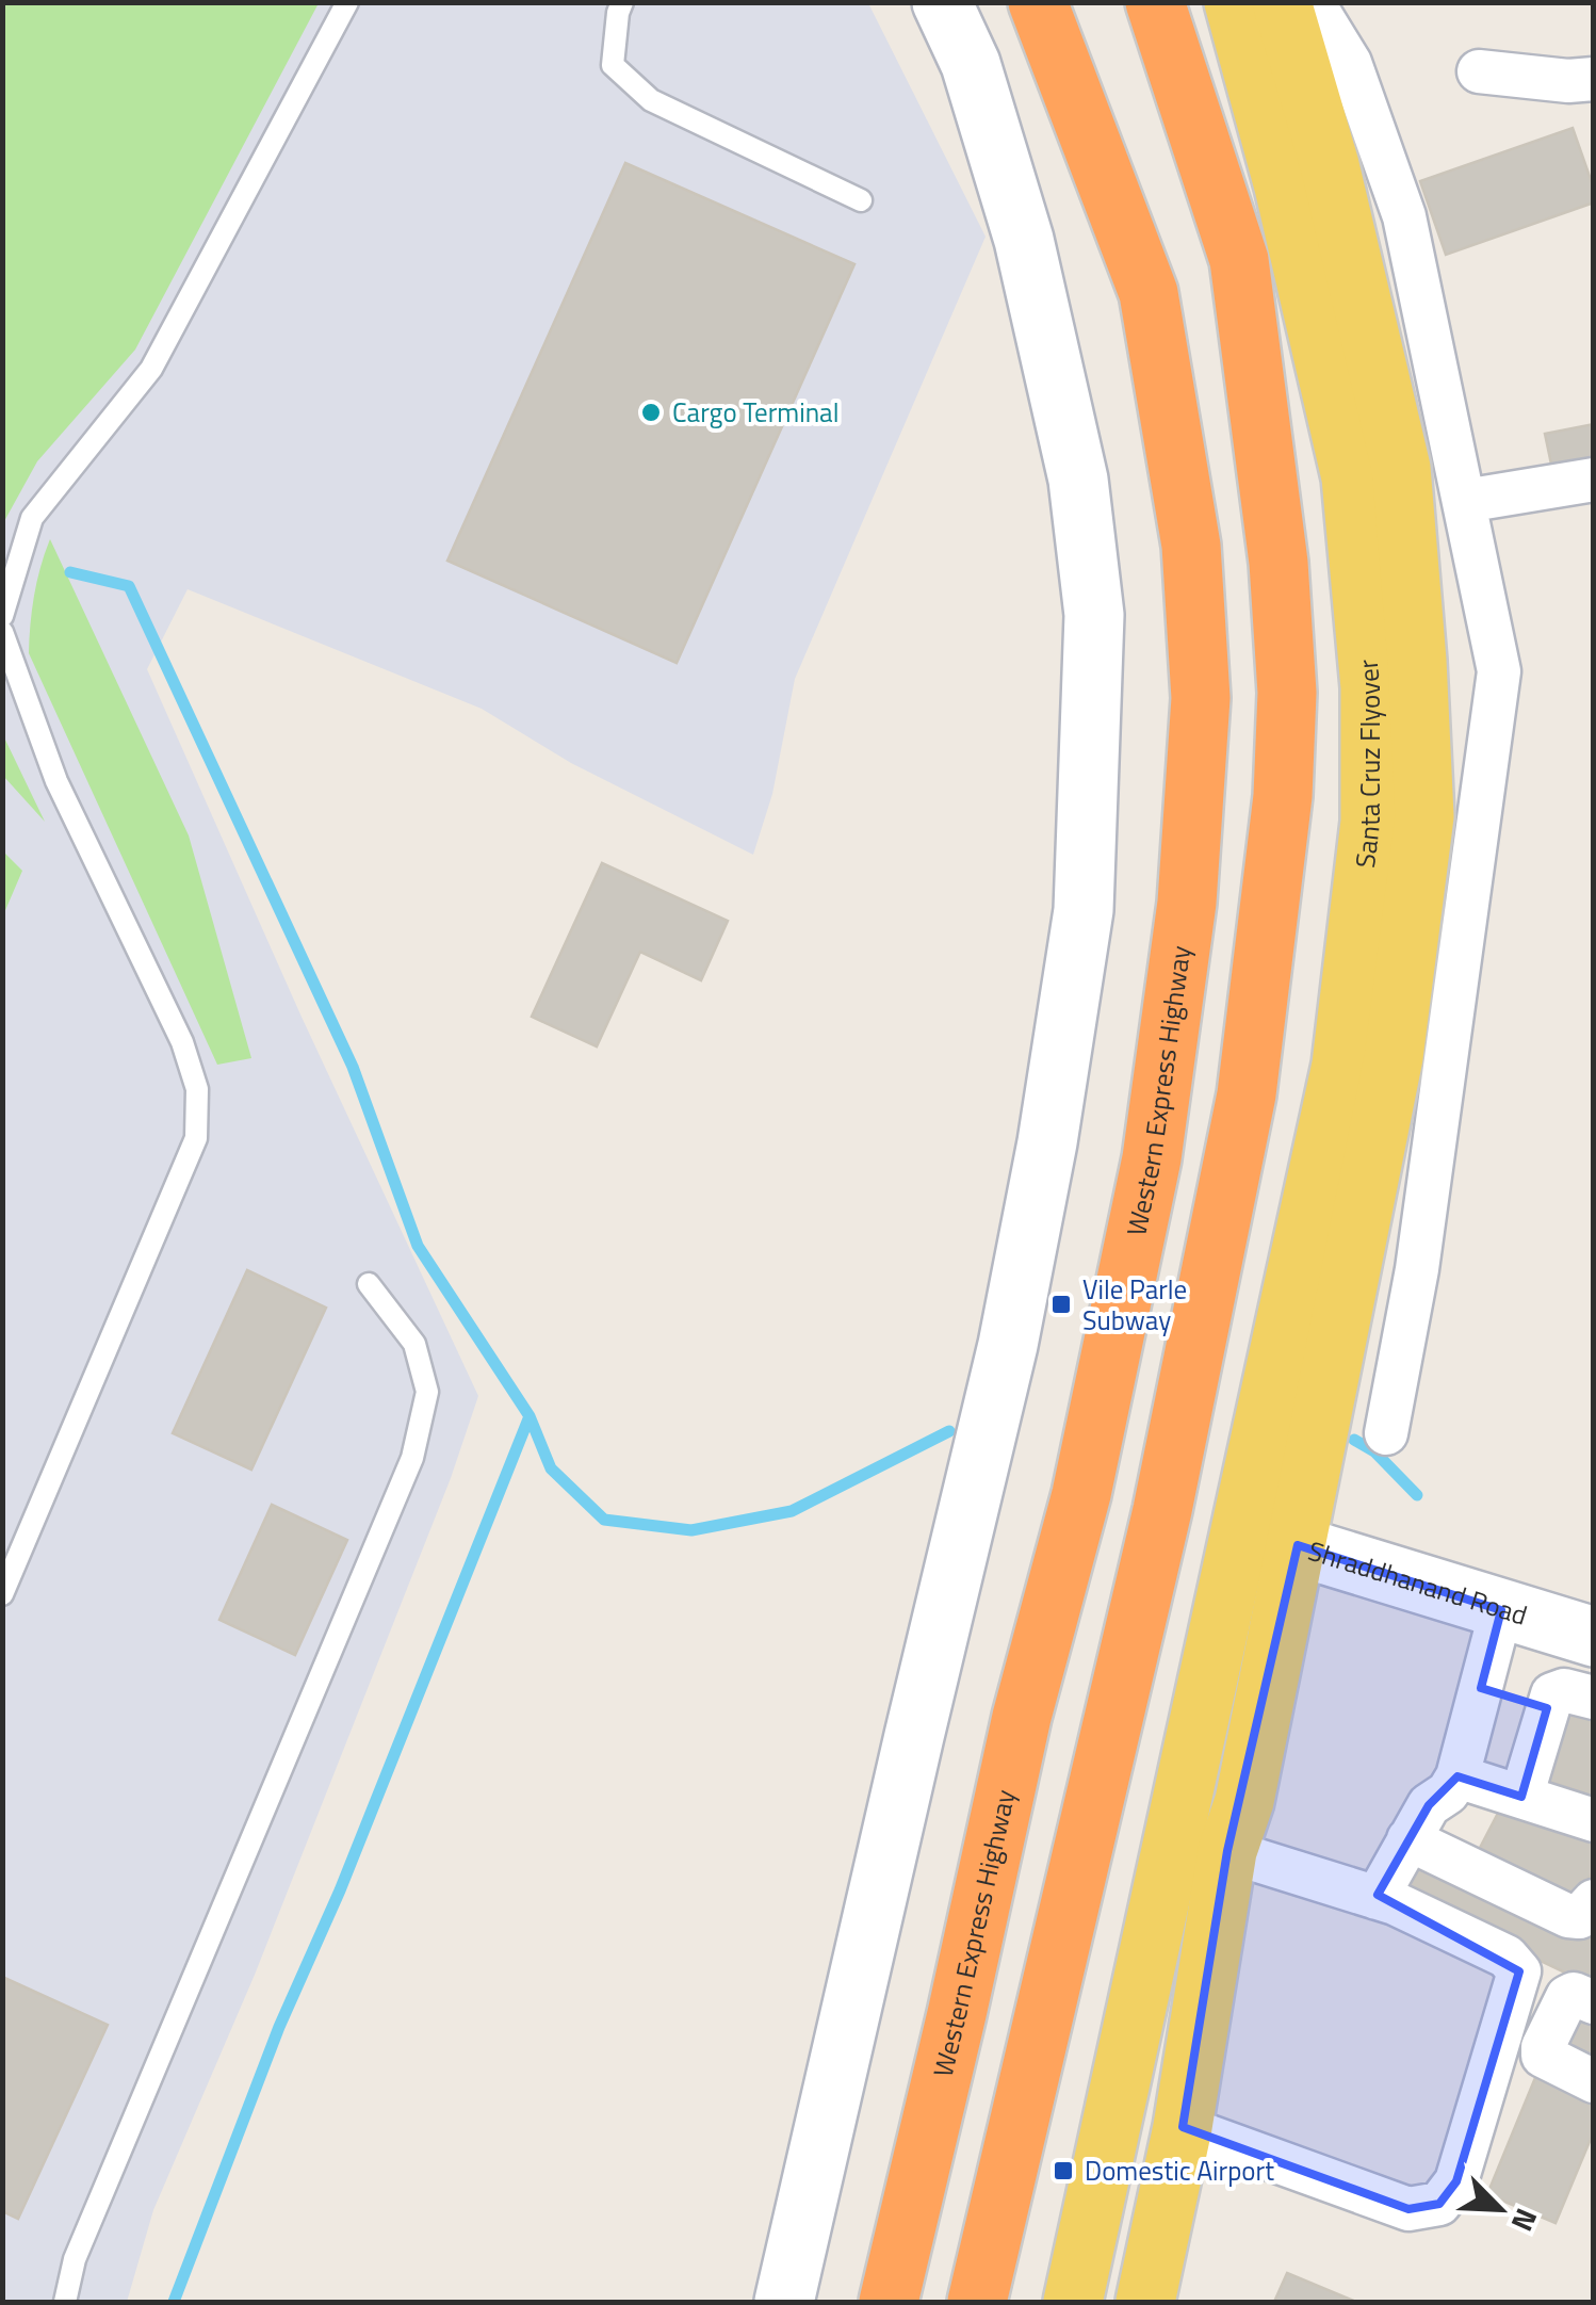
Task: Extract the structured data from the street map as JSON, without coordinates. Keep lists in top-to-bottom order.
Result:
{
  "streets": {
    "highway": ["Western Express Highway"],
    "main road": ["Santa Cruz Flyover"],
    "street": ["Shraddhanand Road"]
  },
  "crossings": [
    ["Santa Cruz Flyover", "Shraddhanand Road"]
  ],
  "places": {
    "other": ["Cargo Terminal"],
    "transit": ["Vile Parle Subway", "Domestic Airport"]
  },
  "north": "bottom right"
}
